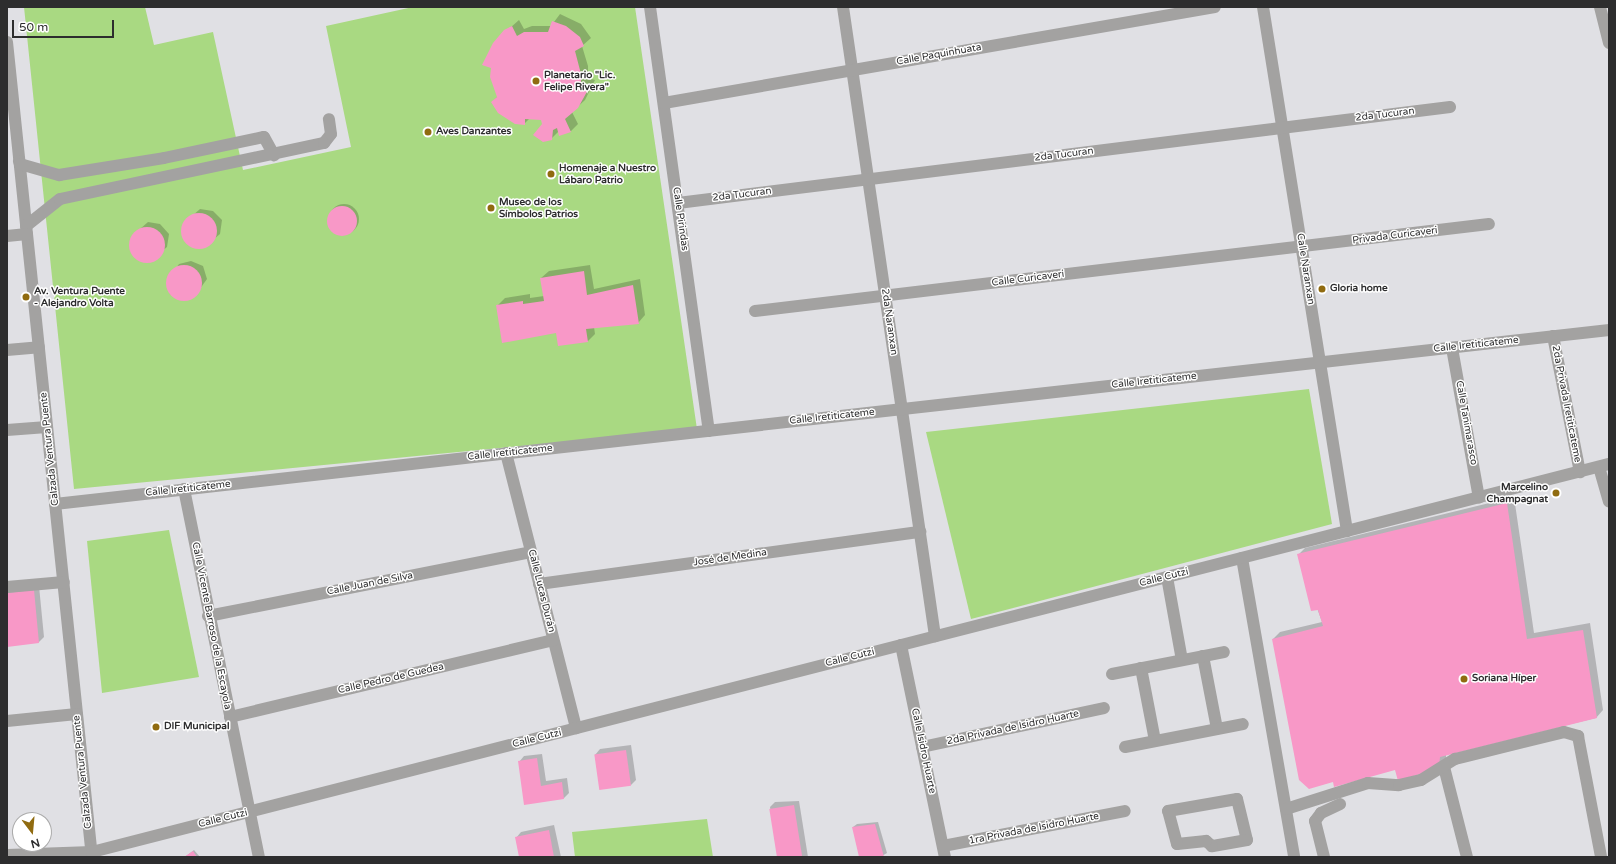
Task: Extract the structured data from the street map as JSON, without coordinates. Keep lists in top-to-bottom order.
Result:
{
  "streets": {
    "street": [
      "Calle Paquinhuata",
      "2da Tucuran",
      "Calle Pirindas",
      "Privada Curicaveri",
      "Calle Naranxan",
      "Calle Curicaveri",
      "2da Naranxan",
      "Calle Iretiticateme",
      "2da Privada Iretiticateme",
      "Calle Tanimarasco",
      "Calzada Ventura Puente",
      "José de Medina",
      "Calle Cutzi",
      "Calle Juan de Silva",
      "Calle Lucas Durán",
      "Calle Vicente Barroso de la Escayola",
      "Calle Pedro de Guedea",
      "2da Privada de Isidro Huarte",
      "Calle Isidro Huarte",
      "1ra Privada de Isidro Huarte"
    ]
  },
  "crossings": [
    ["Calle Paquinhuata", "Calle Pirindas"],
    ["Calle Paquinhuata", "2da Naranxan"],
    ["2da Tucuran", "Calle Pirindas"],
    ["2da Tucuran", "Calle Naranxan"],
    ["2da Tucuran", "2da Naranxan"],
    ["Calle Pirindas", "Calle Iretiticateme"],
    ["Privada Curicaveri", "Calle Naranxan"],
    ["Privada Curicaveri", "Calle Curicaveri"],
    ["Calle Naranxan", "Calle Curicaveri"],
    ["Calle Naranxan", "Calle Iretiticateme"],
    ["Calle Naranxan", "Calle Cutzi"],
    ["Calle Curicaveri", "2da Naranxan"],
    ["2da Naranxan", "Calle Iretiticateme"],
    ["2da Naranxan", "José de Medina"],
    ["2da Naranxan", "Calle Cutzi"],
    ["Calle Iretiticateme", "2da Privada Iretiticateme"],
    ["Calle Iretiticateme", "Calle Tanimarasco"],
    ["Calle Iretiticateme", "Calzada Ventura Puente"],
    ["Calle Iretiticateme", "Calle Lucas Durán"],
    ["Calle Iretiticateme", "Calle Vicente Barroso de la Escayola"],
    ["2da Privada Iretiticateme", "Calle Cutzi"],
    ["Calle Tanimarasco", "Calle Cutzi"],
    ["Calzada Ventura Puente", "Calle Cutzi"],
    ["José de Medina", "Calle Lucas Durán"],
    ["Calle Cutzi", "Calle Lucas Durán"],
    ["Calle Cutzi", "Calle Vicente Barroso de la Escayola"],
    ["Calle Cutzi", "Calle Isidro Huarte"],
    ["Calle Juan de Silva", "Calle Lucas Durán"],
    ["Calle Juan de Silva", "Calle Vicente Barroso de la Escayola"],
    ["Calle Lucas Durán", "Calle Pedro de Guedea"],
    ["Calle Vicente Barroso de la Escayola", "Calle Pedro de Guedea"],
    ["2da Privada de Isidro Huarte", "Calle Isidro Huarte"],
    ["Calle Isidro Huarte", "1ra Privada de Isidro Huarte"]
  ],
  "places": [
    "Planetario \"Lic. Felipe Rivera\"",
    "Aves Danzantes",
    "Homenaje a Nuestro Lábaro Patrio",
    "Museo de los Símbolos Patrios",
    "Gloria home",
    "Av. Ventura Puente - Alejandro Volta",
    "Marcelino Champagnat",
    "Soriana Híper",
    "DIF Municipal"
  ],
  "scale_bar": "50 m",
  "north": "bottom"
}
